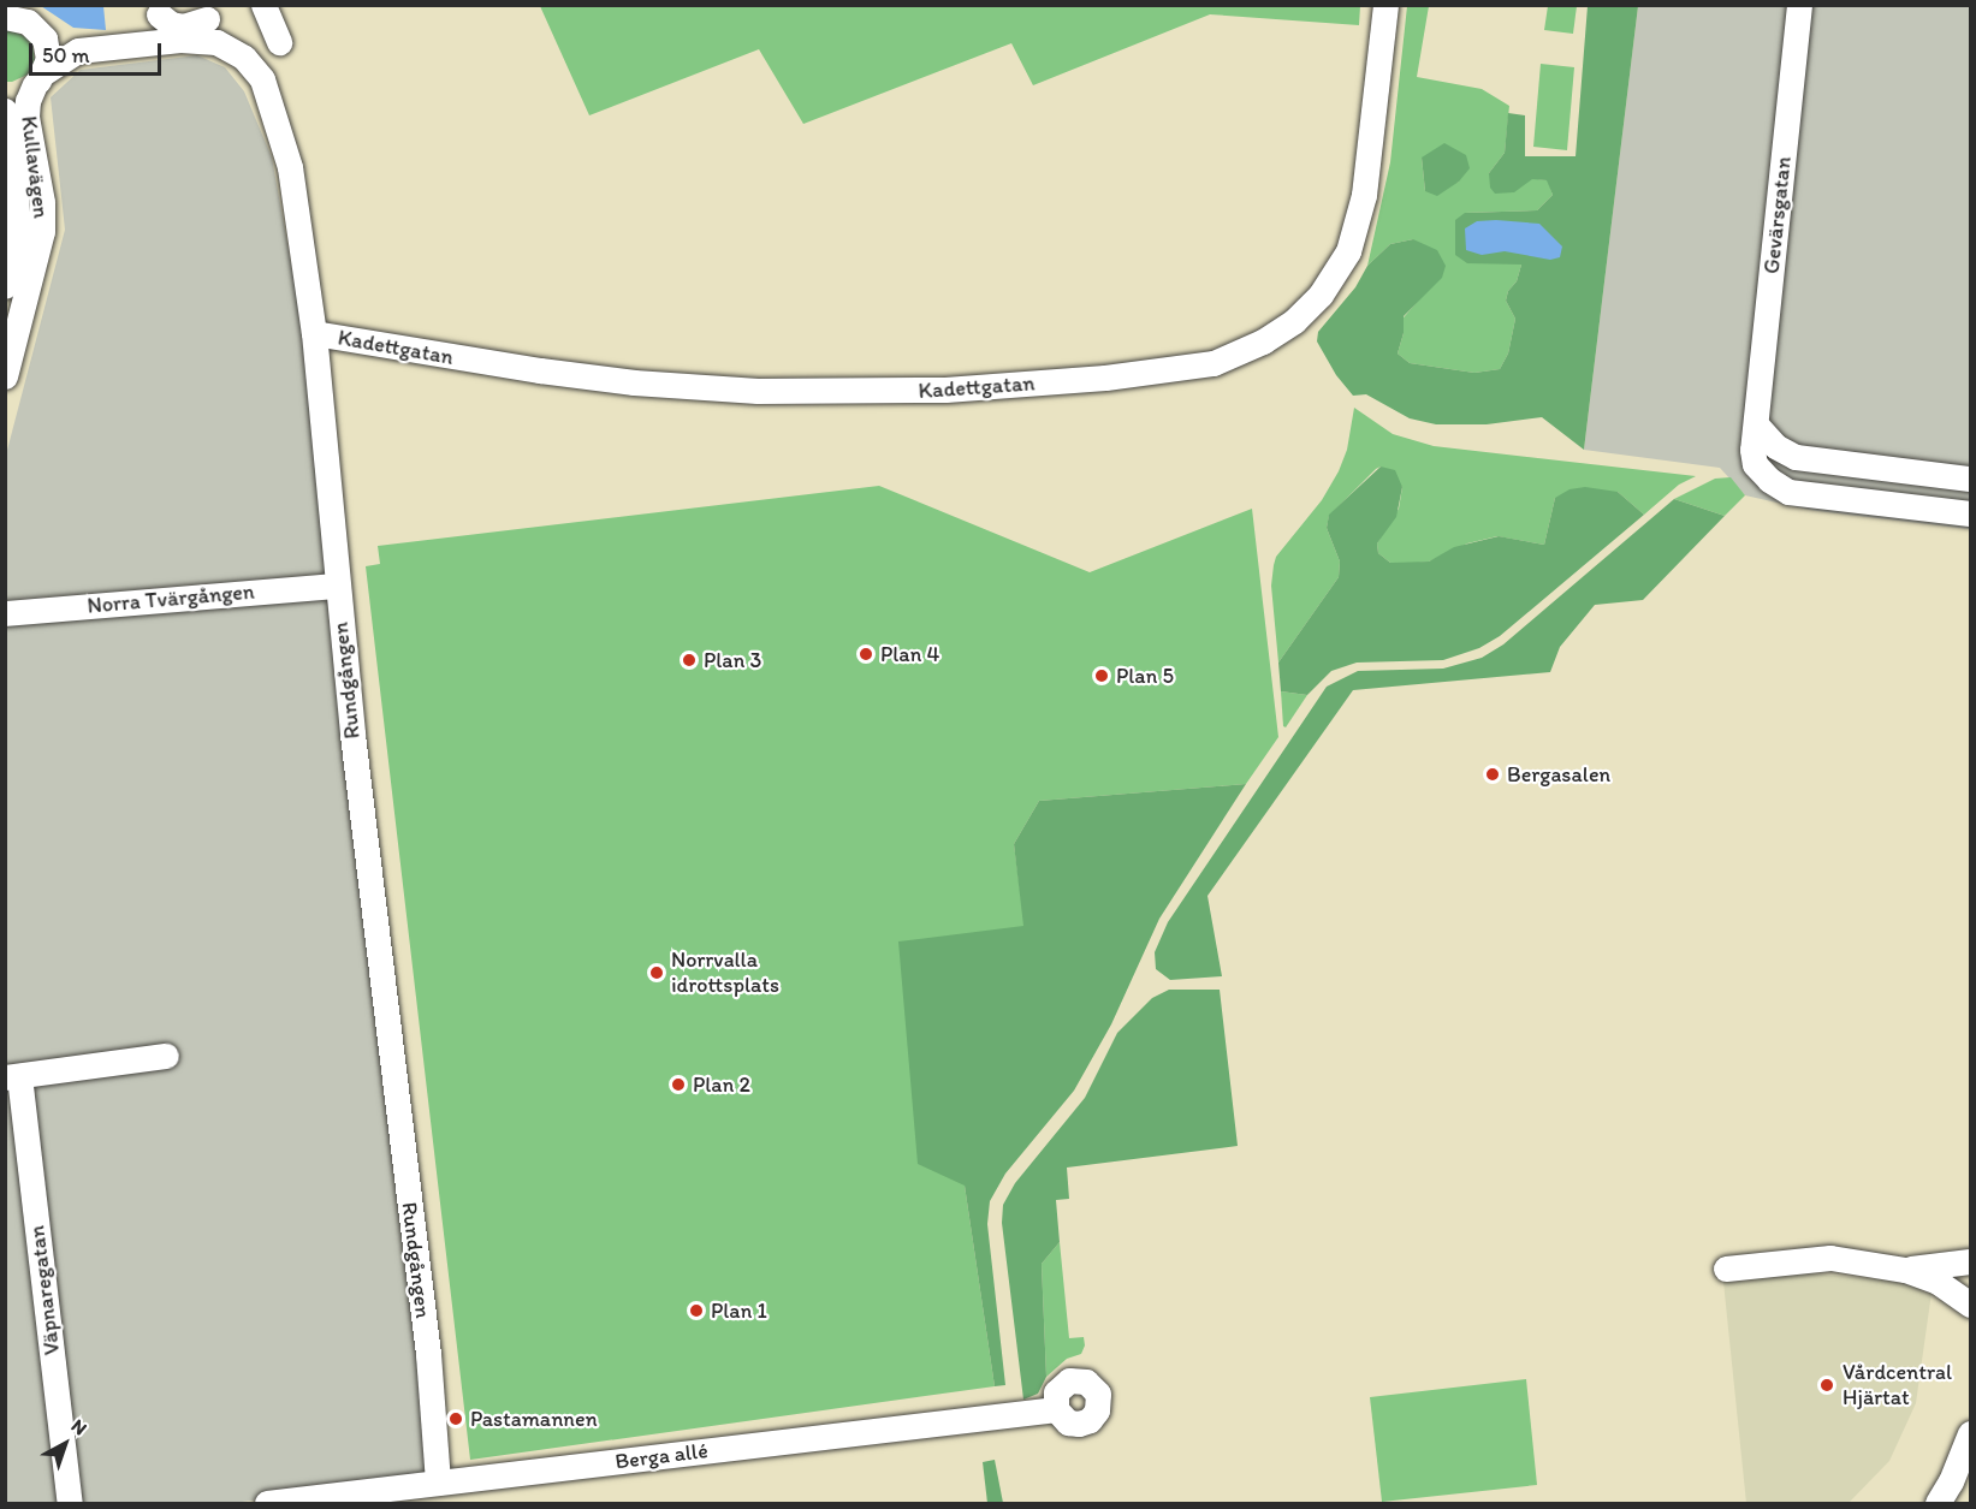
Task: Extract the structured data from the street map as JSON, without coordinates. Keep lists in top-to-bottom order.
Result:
{
  "streets": {
    "street": [
      "Kullavägen",
      "Gevärsgatan",
      "Kadettgatan",
      "Norra Tvärgången",
      "Rundgången",
      "Väpnaregatan",
      "Berga allé"
    ]
  },
  "crossings": [
    ["Kullavägen", "Rundgången"],
    ["Kadettgatan", "Rundgången"],
    ["Norra Tvärgången", "Rundgången"],
    ["Rundgången", "Berga allé"]
  ],
  "places": [
    "Plan 4",
    "Plan 3",
    "Plan 5",
    "Bergasalen",
    "Norrvalla idrottsplats",
    "Plan 2",
    "Plan 1",
    "Vårdcentral Hjärtat",
    "Pastamannen"
  ],
  "scale_bar": "50 m",
  "north": "top right"
}
